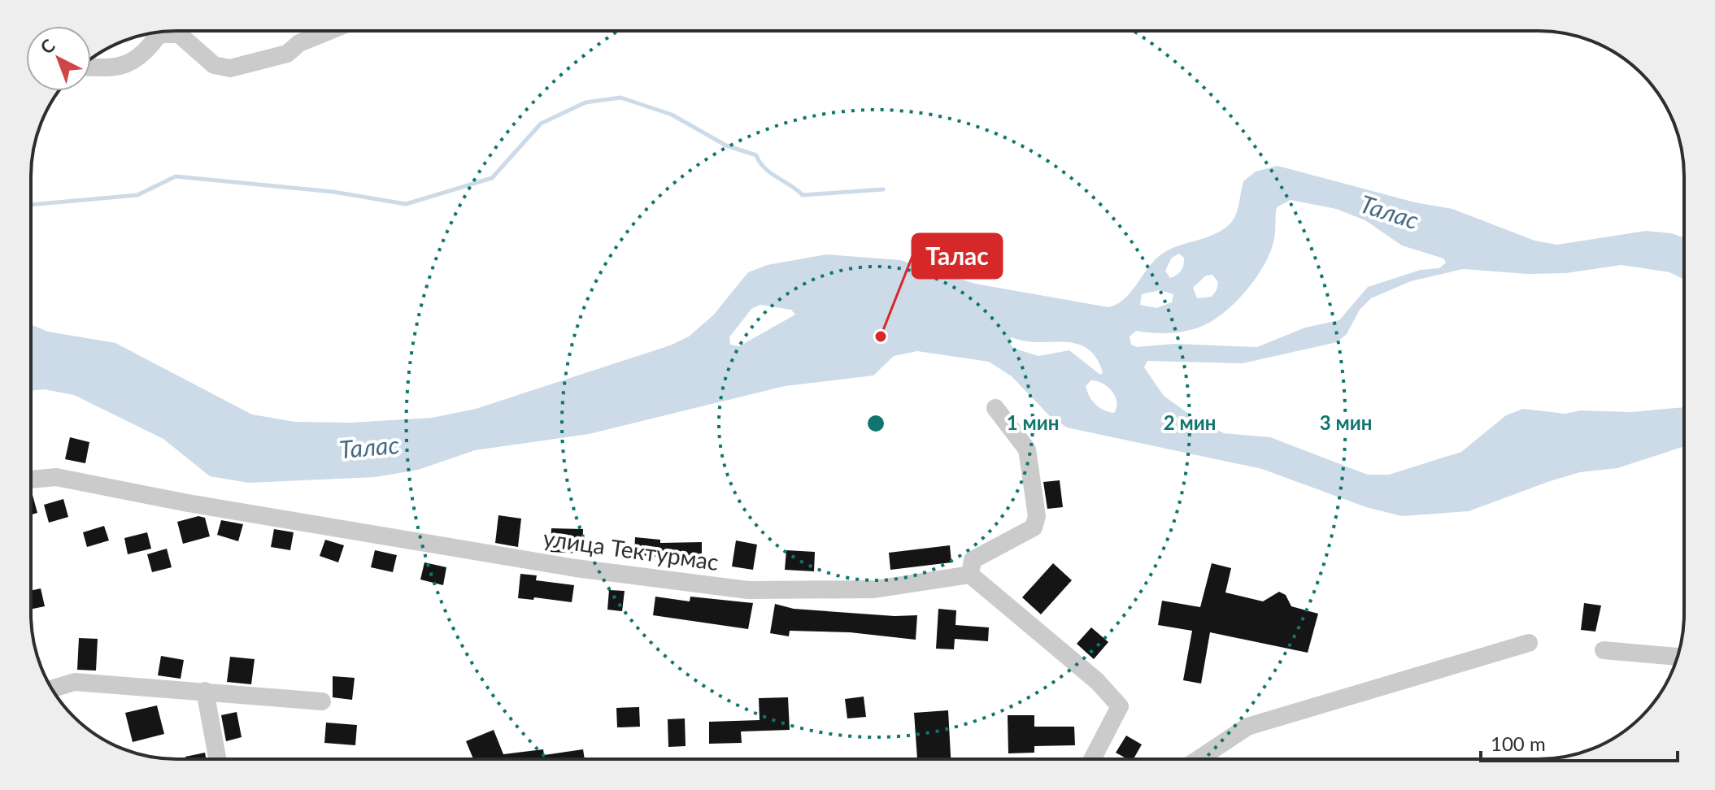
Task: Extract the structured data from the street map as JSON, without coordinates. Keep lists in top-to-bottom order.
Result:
{
  "streets": {
    "street": ["улица Тектурмас"]
  },
  "water": ["Талас"],
  "places": ["Талас"],
  "scale_bar": "100 m",
  "north": "top left",
  "rings": ["1 мин", "2 мин", "3 мин"]
}
